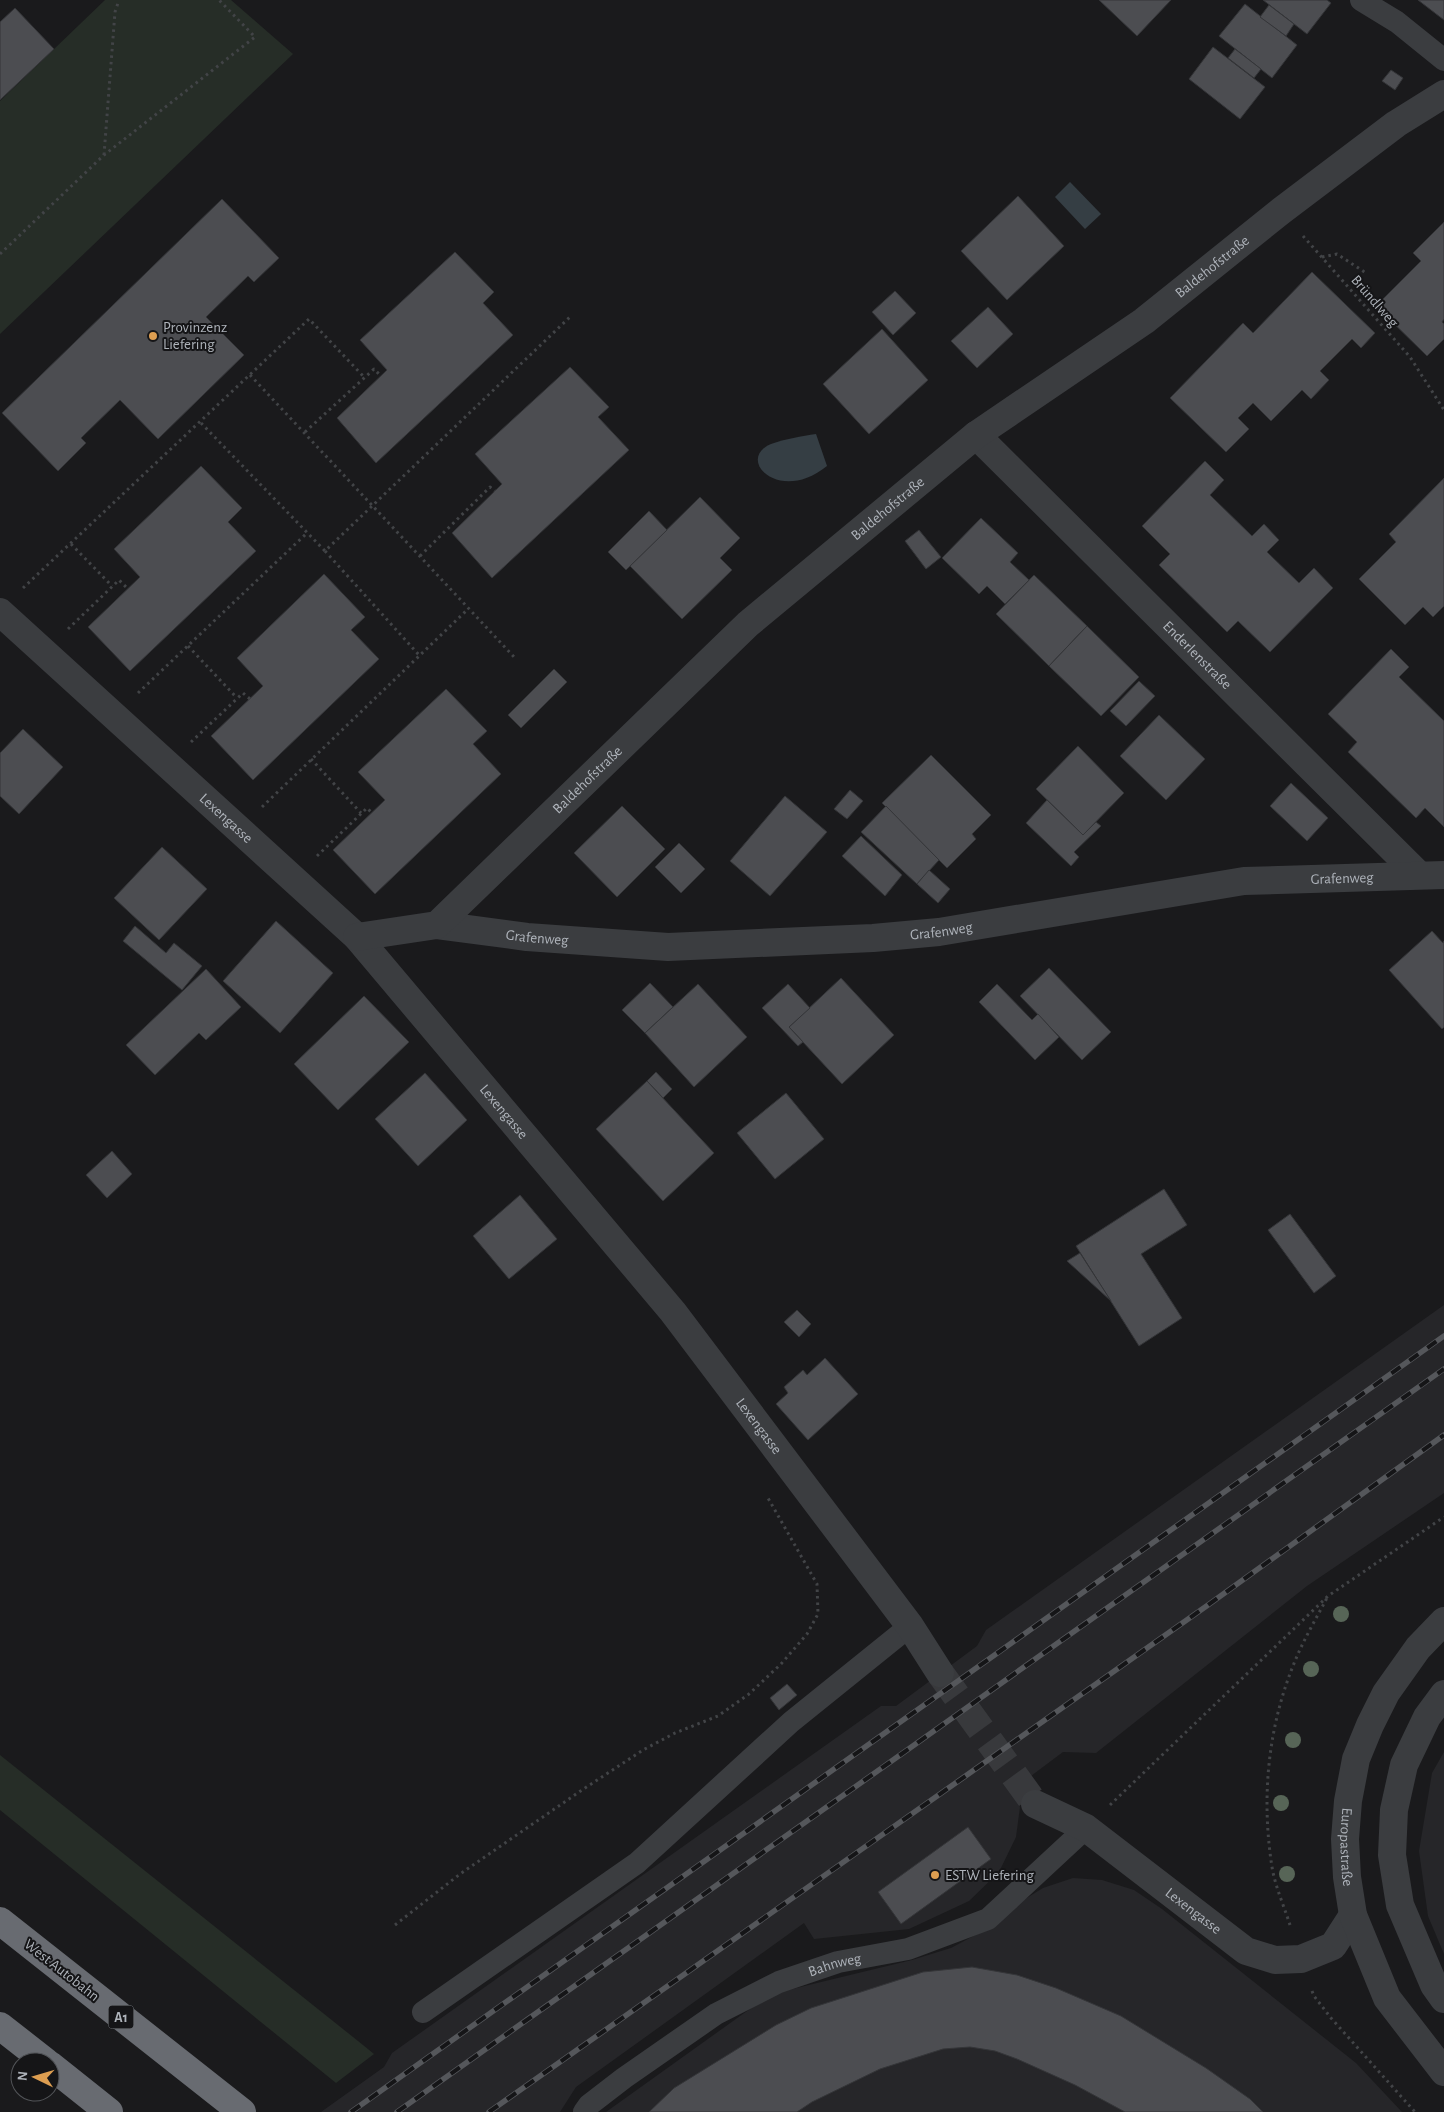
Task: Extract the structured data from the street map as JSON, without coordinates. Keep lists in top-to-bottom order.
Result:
{
  "streets": {
    "highway": ["West Autobahn", "A1"],
    "street": [
      "Baldehofstraße",
      "Enderlenstraße",
      "Lexengasse",
      "Grafenweg",
      "Europastraße"
    ],
    "lane": ["Bahnweg"],
    "path": ["Bründlweg"]
  },
  "crossings": [
    ["Baldehofstraße", "Bründlweg"],
    ["Baldehofstraße", "Enderlenstraße"],
    ["Baldehofstraße", "Grafenweg"],
    ["Enderlenstraße", "Grafenweg"],
    ["Lexengasse", "Europastraße"],
    ["Lexengasse", "Bahnweg"]
  ],
  "places": ["Provinzenz Liefering", "ESTW Liefering"],
  "north": "left"
}
